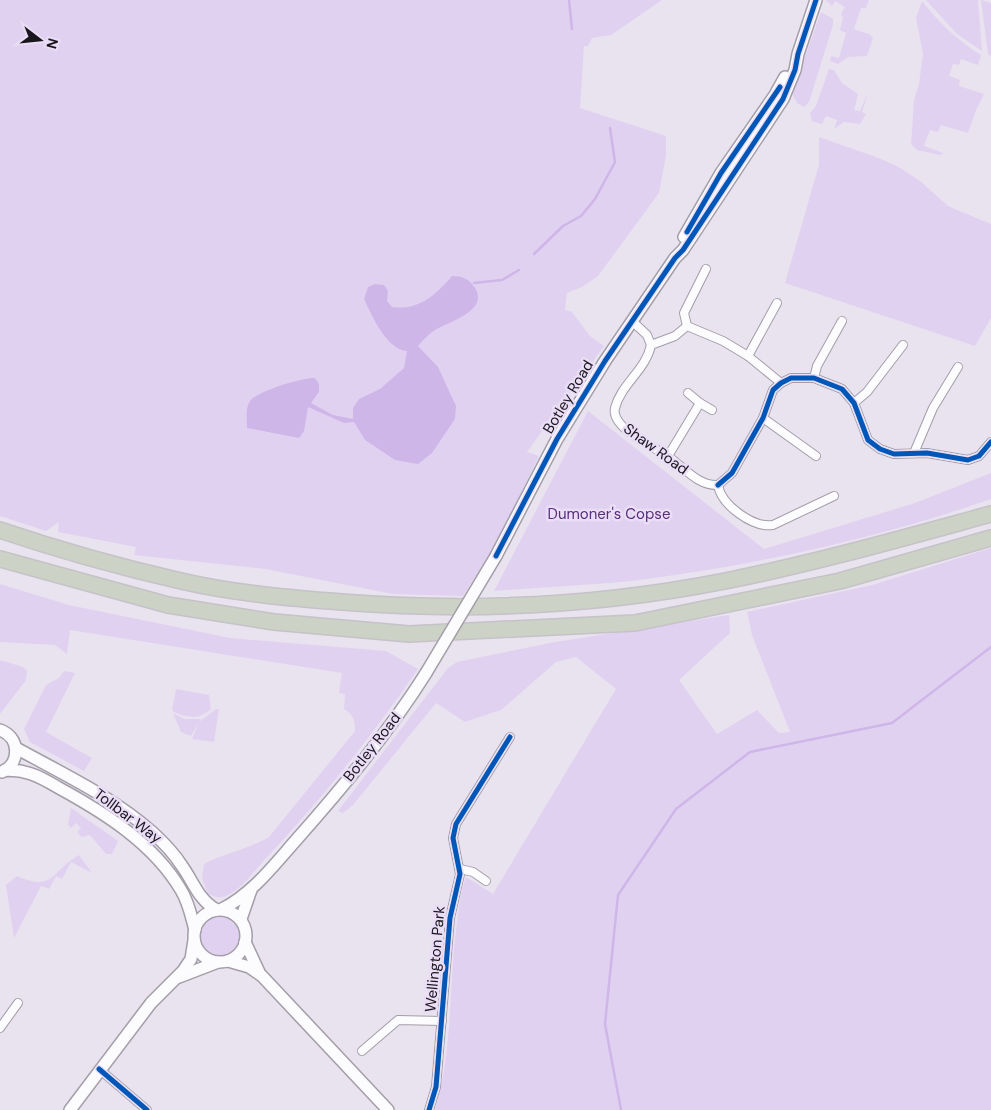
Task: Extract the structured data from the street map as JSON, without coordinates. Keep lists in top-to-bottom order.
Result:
{
  "streets": {
    "main road": ["Botley Road", "Tollbar Way"],
    "street": ["Shaw Road", "Wellington Park"]
  },
  "crossings": [
    ["Botley Road", "Tollbar Way"]
  ],
  "parks": ["Dumoner's Copse"],
  "north": "right"
}
